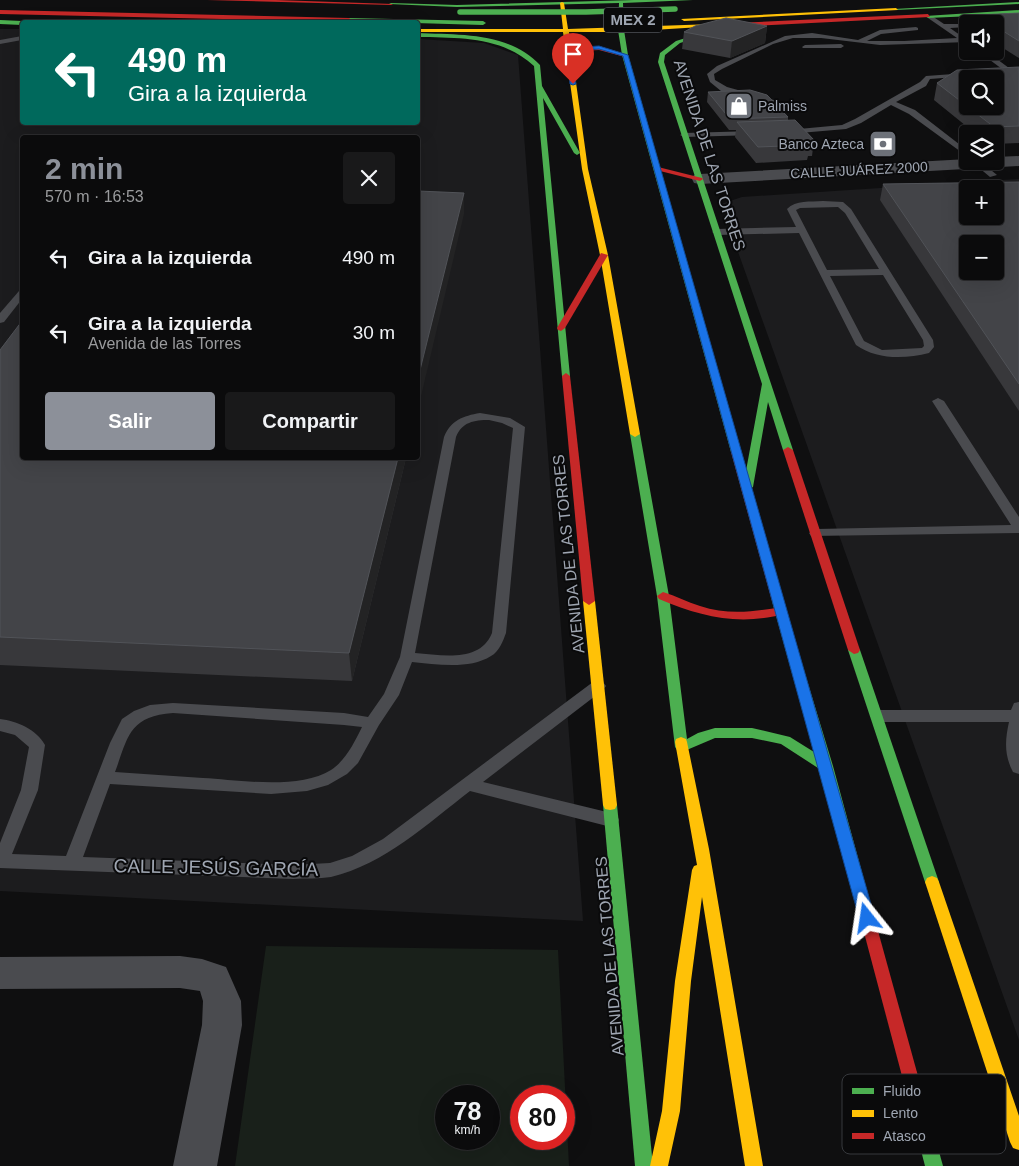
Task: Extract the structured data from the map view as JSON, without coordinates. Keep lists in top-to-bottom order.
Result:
{
  "streets": {
    "main road": ["MEX 2", "AVENIDA DE LAS TORRES"],
    "street": ["CALLE JUÁREZ 2000"],
    "lane": ["CALLE JESÚS GARCÍA"]
  },
  "crossings": [
    ["AVENIDA DE LAS TORRES", "CALLE JUÁREZ 2000"],
    ["AVENIDA DE LAS TORRES", "CALLE JESÚS GARCÍA"]
  ],
  "places": {
    "shop": ["Palmiss"],
    "bank": ["Banco Azteca"]
  },
  "legend": ["Fluido", "Lento", "Atasco"],
  "page": {
    "map_buttons": ["+", "−"],
    "turn": ["490 m", "Gira a la izquierda"],
    "heading": ["2 min", "570 m · 16:53"],
    "list": [
      {
        "name": "Gira a la izquierda",
        "value": "490 m"
      },
      {
        "name": "Gira a la izquierda",
        "note": "Avenida de las Torres",
        "value": "30 m"
      }
    ],
    "buttons": ["Salir", "Compartir"],
    "speed": "78 km/h",
    "limit": "80"
  }
}
